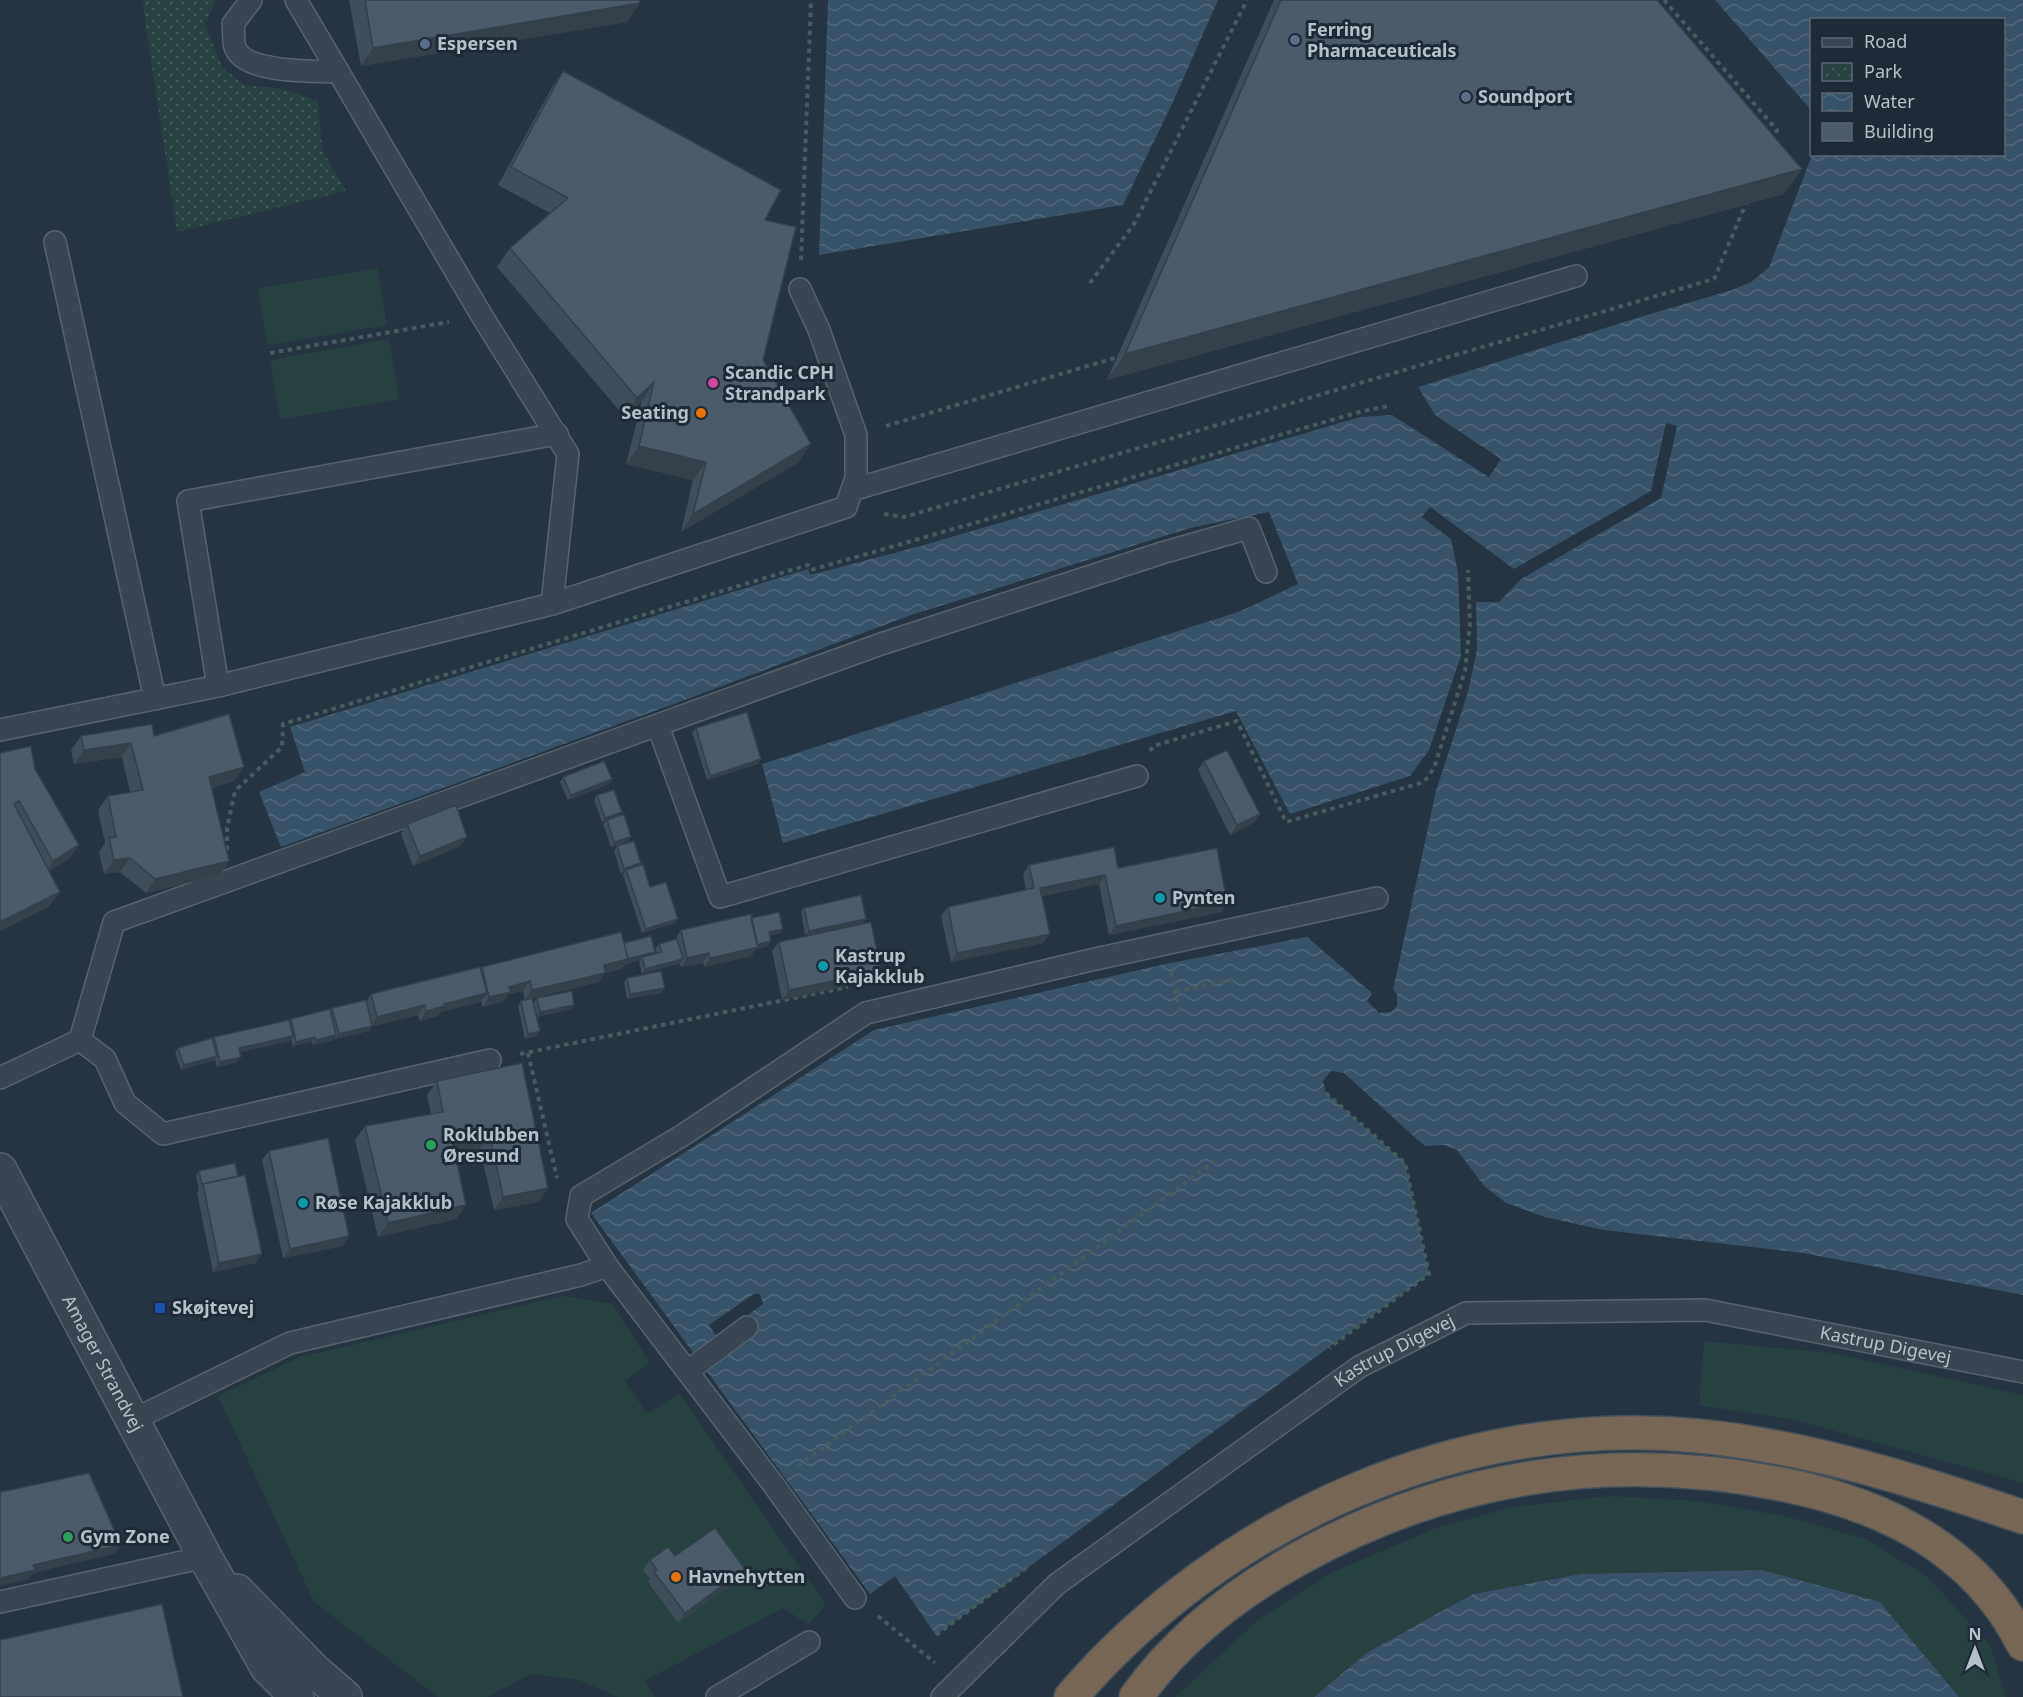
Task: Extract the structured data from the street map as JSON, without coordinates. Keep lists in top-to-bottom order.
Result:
{
  "streets": {
    "street": ["Amager Strandvej"],
    "lane": ["Kastrup Digevej"]
  },
  "places": {
    "other": [
      "Ferring Pharmaceuticals",
      "Espersen",
      "Soundport",
      "Scandic CPH Strandpark",
      "Seating",
      "Pynten",
      "Kastrup Kajakklub",
      "Roklubben Øresund",
      "Røse Kajakklub",
      "Gym Zone",
      "Havnehytten"
    ],
    "transit": ["Skøjtevej"]
  },
  "legend": [
    "Road",
    "Park",
    "Water",
    "Building"
  ],
  "north": "top"
}
